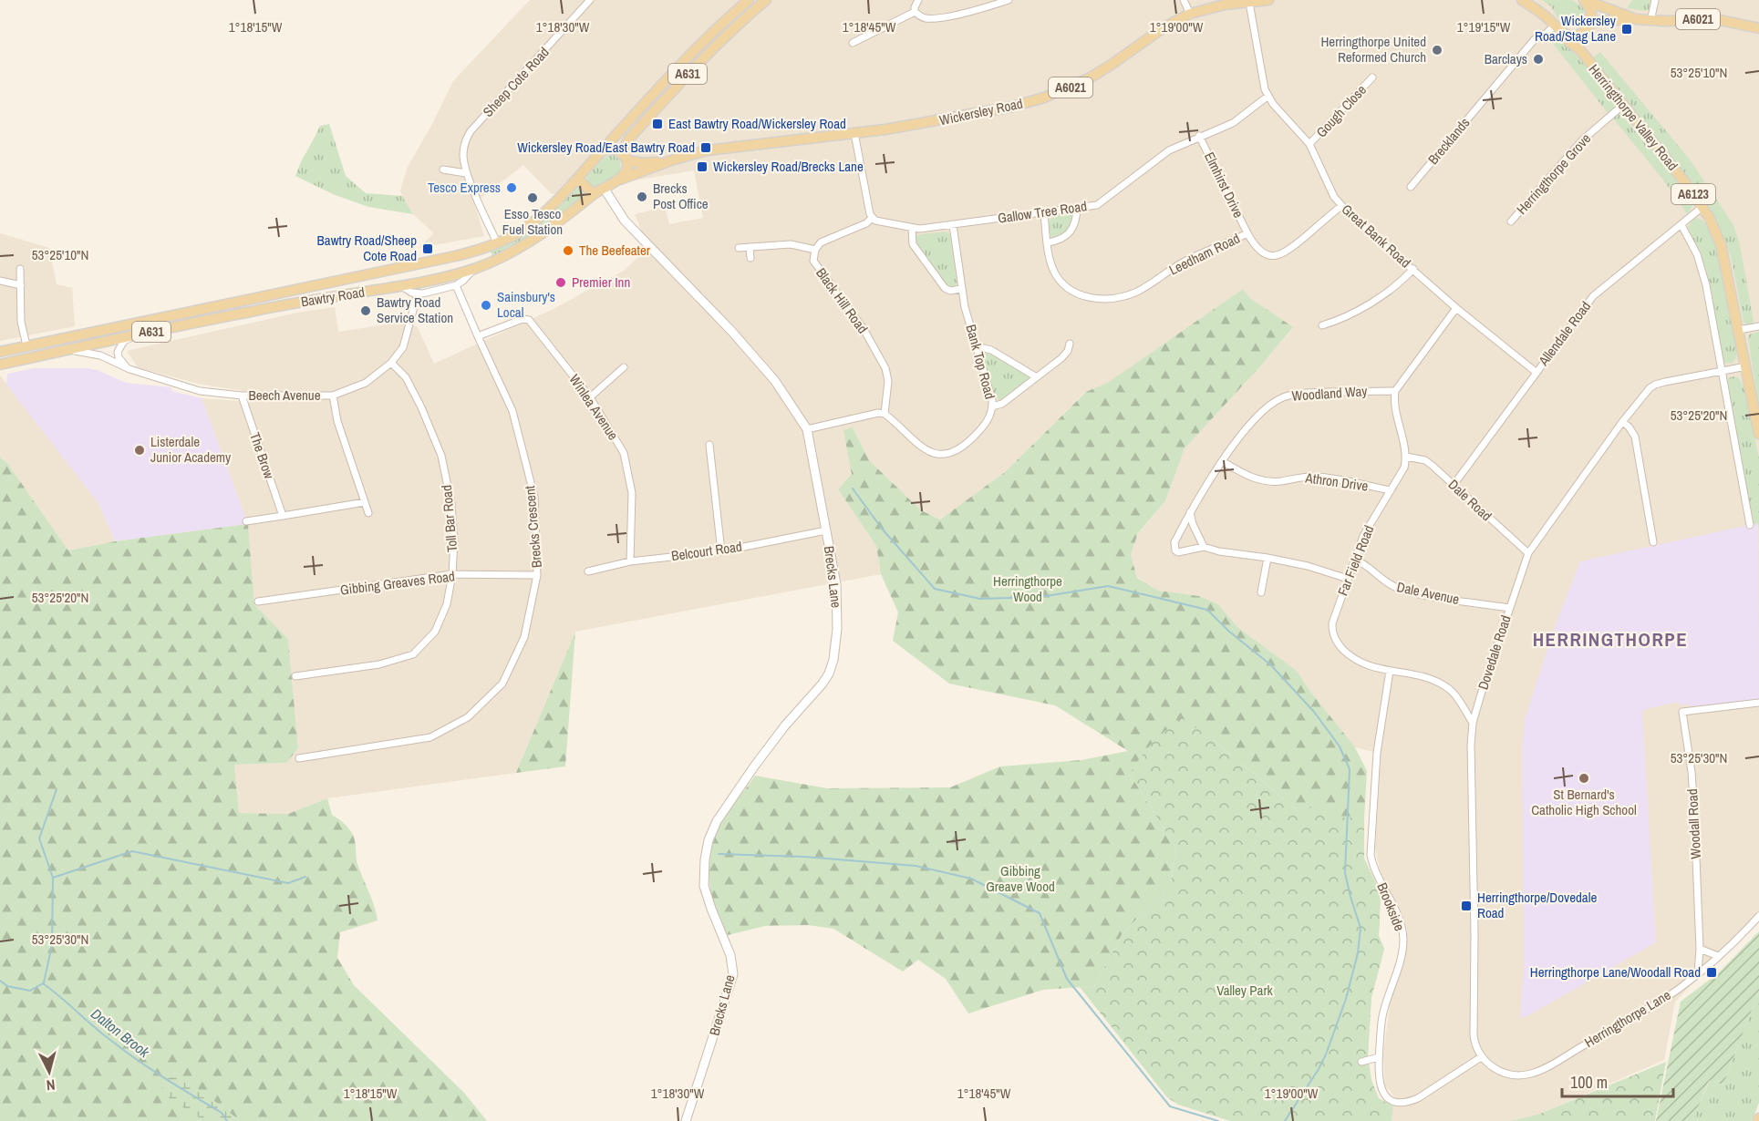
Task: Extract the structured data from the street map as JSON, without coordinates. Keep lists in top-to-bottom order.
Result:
{
  "streets": {
    "main road": [
      "A6021",
      "A631",
      "Wickersley Road",
      "Herringthorpe Valley Road",
      "A6123",
      "Bawtry Road"
    ],
    "street": [
      "Sheep Cote Road",
      "Gough Close",
      "Brecklands",
      "Herringthorpe Grove",
      "Elmhirst Drive",
      "Gallow Tree Road",
      "Great Bank Road",
      "Leedham Road",
      "Black Hill Road",
      "Allendale Road",
      "Bank Top Road",
      "Woodland Way",
      "Beech Avenue",
      "Winlea Avenue",
      "The Brow",
      "Athron Drive",
      "Dale Road",
      "Toll Bar Road",
      "Brecks Crescent",
      "Belcourt Road",
      "Far Field Road",
      "Brecks Lane",
      "Gibbing Greaves Road",
      "Dale Avenue",
      "Dovedale Road",
      "Woodall Road",
      "Brookside",
      "Herringthorpe Lane"
    ]
  },
  "crossings": [
    ["A6021", "Herringthorpe Valley Road"],
    ["A6021", "Brecklands"],
    ["A631", "Wickersley Road"],
    ["A631", "Bawtry Road"],
    ["Sheep Cote Road", "Bawtry Road"],
    ["Gough Close", "Great Bank Road"],
    ["Wickersley Road", "Great Bank Road"],
    ["Wickersley Road", "Bawtry Road"],
    ["Herringthorpe Valley Road", "Brecklands"],
    ["Herringthorpe Valley Road", "Herringthorpe Grove"],
    ["Herringthorpe Valley Road", "Allendale Road"],
    ["Herringthorpe Valley Road", "Dovedale Road"],
    ["Elmhirst Drive", "Gallow Tree Road"],
    ["Elmhirst Drive", "Leedham Road"],
    ["Gallow Tree Road", "Great Bank Road"],
    ["Gallow Tree Road", "Leedham Road"],
    ["Gallow Tree Road", "Black Hill Road"],
    ["Gallow Tree Road", "Bank Top Road"],
    ["Great Bank Road", "Leedham Road"],
    ["Great Bank Road", "Allendale Road"],
    ["Bawtry Road", "Beech Avenue"],
    ["Bawtry Road", "Brecks Lane"],
    ["Black Hill Road", "Bank Top Road"],
    ["Allendale Road", "Dale Road"],
    ["Woodland Way", "Athron Drive"],
    ["Woodland Way", "Far Field Road"],
    ["Beech Avenue", "The Brow"],
    ["Beech Avenue", "Toll Bar Road"],
    ["Winlea Avenue", "Brecks Crescent"],
    ["Winlea Avenue", "Belcourt Road"],
    ["Athron Drive", "Far Field Road"],
    ["Dale Road", "Far Field Road"],
    ["Dale Road", "Dovedale Road"],
    ["Toll Bar Road", "Gibbing Greaves Road"],
    ["Brecks Crescent", "Gibbing Greaves Road"],
    ["Belcourt Road", "Brecks Lane"],
    ["Far Field Road", "Dale Avenue"],
    ["Far Field Road", "Dovedale Road"],
    ["Far Field Road", "Brookside"],
    ["Dale Avenue", "Dovedale Road"],
    ["Dovedale Road", "Brookside"],
    ["Dovedale Road", "Herringthorpe Lane"],
    ["Woodall Road", "Herringthorpe Lane"],
    ["Brookside", "Herringthorpe Lane"]
  ],
  "districts": ["HERRINGTHORPE"],
  "water": ["Dalton Brook"],
  "parks": ["Herringthorpe Wood", "Gibbing Greave Wood", "Valley Park"],
  "places": {
    "transit": [
      "Wickersley Road/Stag Lane",
      "East Bawtry Road/Wickersley Road",
      "Wickersley Road/East Bawtry Road",
      "Wickersley Road/Brecks Lane",
      "Bawtry Road/Sheep Cote Road",
      "Herringthorpe/Dovedale Road",
      "Herringthorpe Lane/Woodall Road"
    ],
    "other": [
      "Herringthorpe United Reformed Church",
      "Barclays",
      "Tesco Express",
      "Brecks Post Office",
      "Esso Tesco Fuel Station",
      "The Beefeater",
      "Premier Inn",
      "Sainsbury's Local",
      "Bawtry Road Service Station",
      "Listerdale Junior Academy",
      "St Bernard's Catholic High School"
    ]
  },
  "scale_bar": "100 m",
  "north": "bottom",
  "coordinates": [
    "1°18'15\"W",
    "1°18'30\"W",
    "1°18'45\"W",
    "1°19'00\"W",
    "1°19'15\"W",
    "53°25'10\"N",
    "53°25'20\"N",
    "53°25'30\"N"
  ]
}
